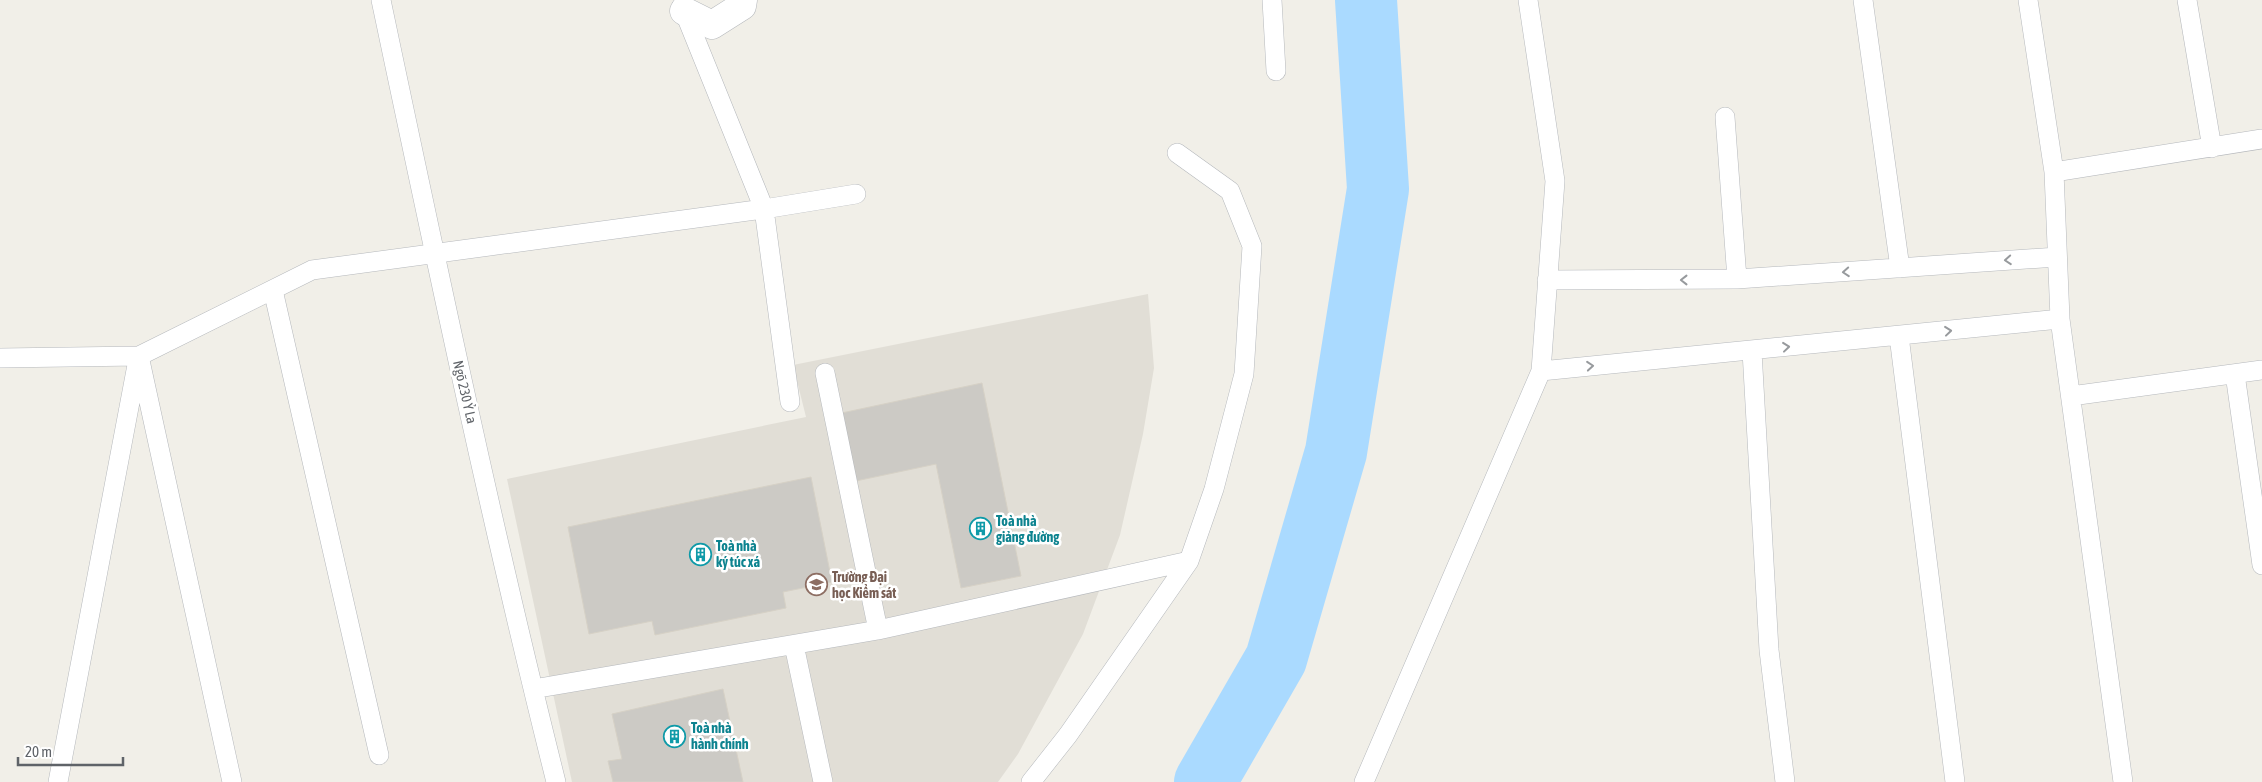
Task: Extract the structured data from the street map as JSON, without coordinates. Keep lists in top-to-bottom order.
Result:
{
  "streets": {
    "lane": ["Ngõ 230 Ỷ La"]
  },
  "places": {
    "building": ["Toà nhà giảng đường", "Toà nhà ký túc xá", "Toà nhà hành chính"],
    "school or university": ["Trường Đại học Kiểm sát"]
  },
  "scale_bar": "20 m"
}
